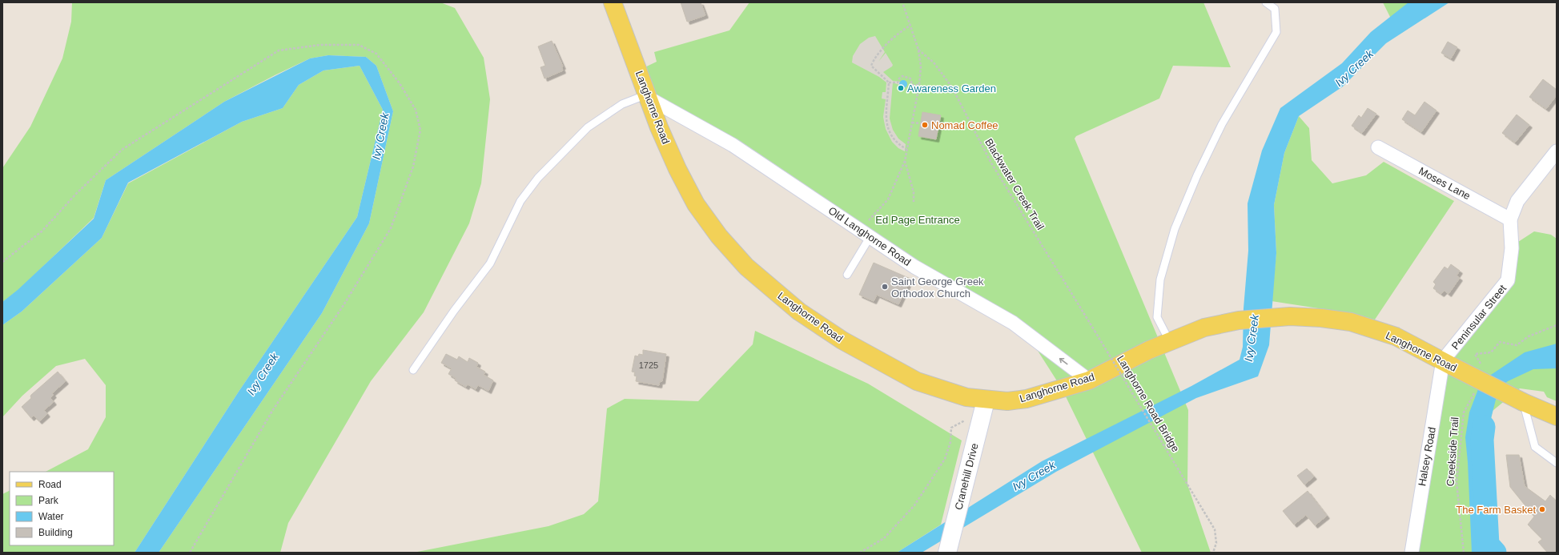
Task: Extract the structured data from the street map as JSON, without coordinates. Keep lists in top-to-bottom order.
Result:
{
  "streets": {
    "main road": ["Langhorne Road", "Cranehill Drive"],
    "street": [
      "Moses Lane",
      "Old Langhorne Road",
      "Peninsular Street",
      "Halsey Road"
    ],
    "path": ["Blackwater Creek Trail", "Langhorne Road Bridge", "Creekside Trail"]
  },
  "crossings": [
    ["Langhorne Road", "Old Langhorne Road"],
    ["Langhorne Road", "Peninsular Street"],
    ["Langhorne Road", "Halsey Road"],
    ["Langhorne Road", "Cranehill Drive"],
    ["Moses Lane", "Peninsular Street"],
    ["Blackwater Creek Trail", "Langhorne Road Bridge"],
    ["Peninsular Street", "Halsey Road"]
  ],
  "one_way": ["Old Langhorne Road"],
  "water": ["Ivy Creek"],
  "parks": ["Ed Page Entrance"],
  "places": [
    "Awareness Garden",
    "Nomad Coffee",
    "Saint George Greek Orthodox Church",
    "The Farm Basket"
  ],
  "house_numbers": ["1725"],
  "legend": [
    "Road",
    "Park",
    "Water",
    "Building"
  ]
}
